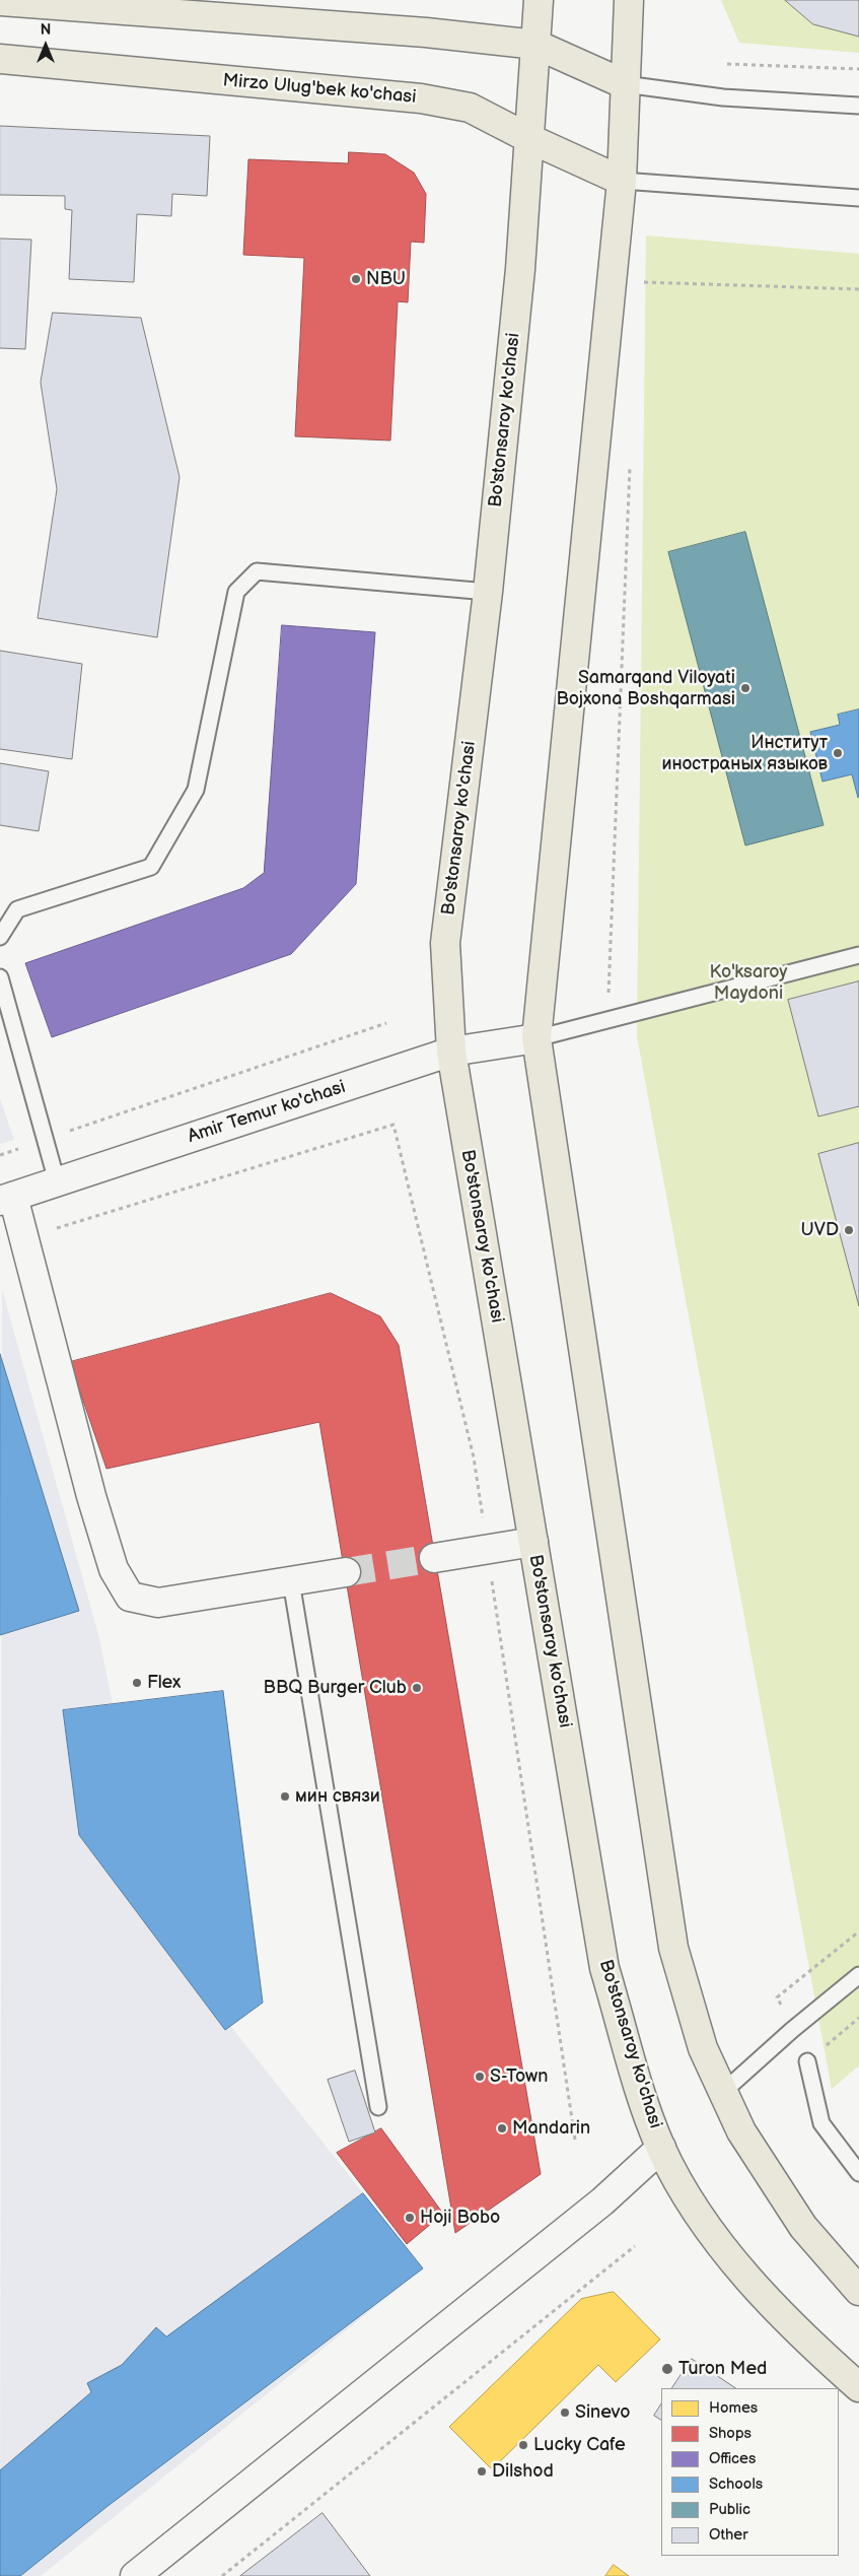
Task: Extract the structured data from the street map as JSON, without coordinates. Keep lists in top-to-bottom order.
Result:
{
  "streets": {
    "main road": ["Mirzo Ulug'bek ko'chasi", "Bo'stonsaroy ko'chasi"],
    "street": ["Amir Temur ko'chasi"]
  },
  "crossings": [
    ["Mirzo Ulug'bek ko'chasi", "Bo'stonsaroy ko'chasi"],
    ["Bo'stonsaroy ko'chasi", "Amir Temur ko'chasi"]
  ],
  "parks": ["Ko'ksaroy Maydoni"],
  "places": [
    "NBU",
    "Samarqand Viloyati Bojxona Boshqarmasi",
    "Институт иностраных языков",
    "UVD",
    "Flex",
    "BBQ Burger Club",
    "мин связи",
    "S-Town",
    "Mandarin",
    "Hoji Bobo",
    "Turon Med",
    "Sinevo",
    "Lucky Cafe",
    "Dilshod"
  ],
  "legend": [
    "Homes",
    "Shops",
    "Offices",
    "Schools",
    "Public",
    "Other"
  ],
  "north": "top"
}
